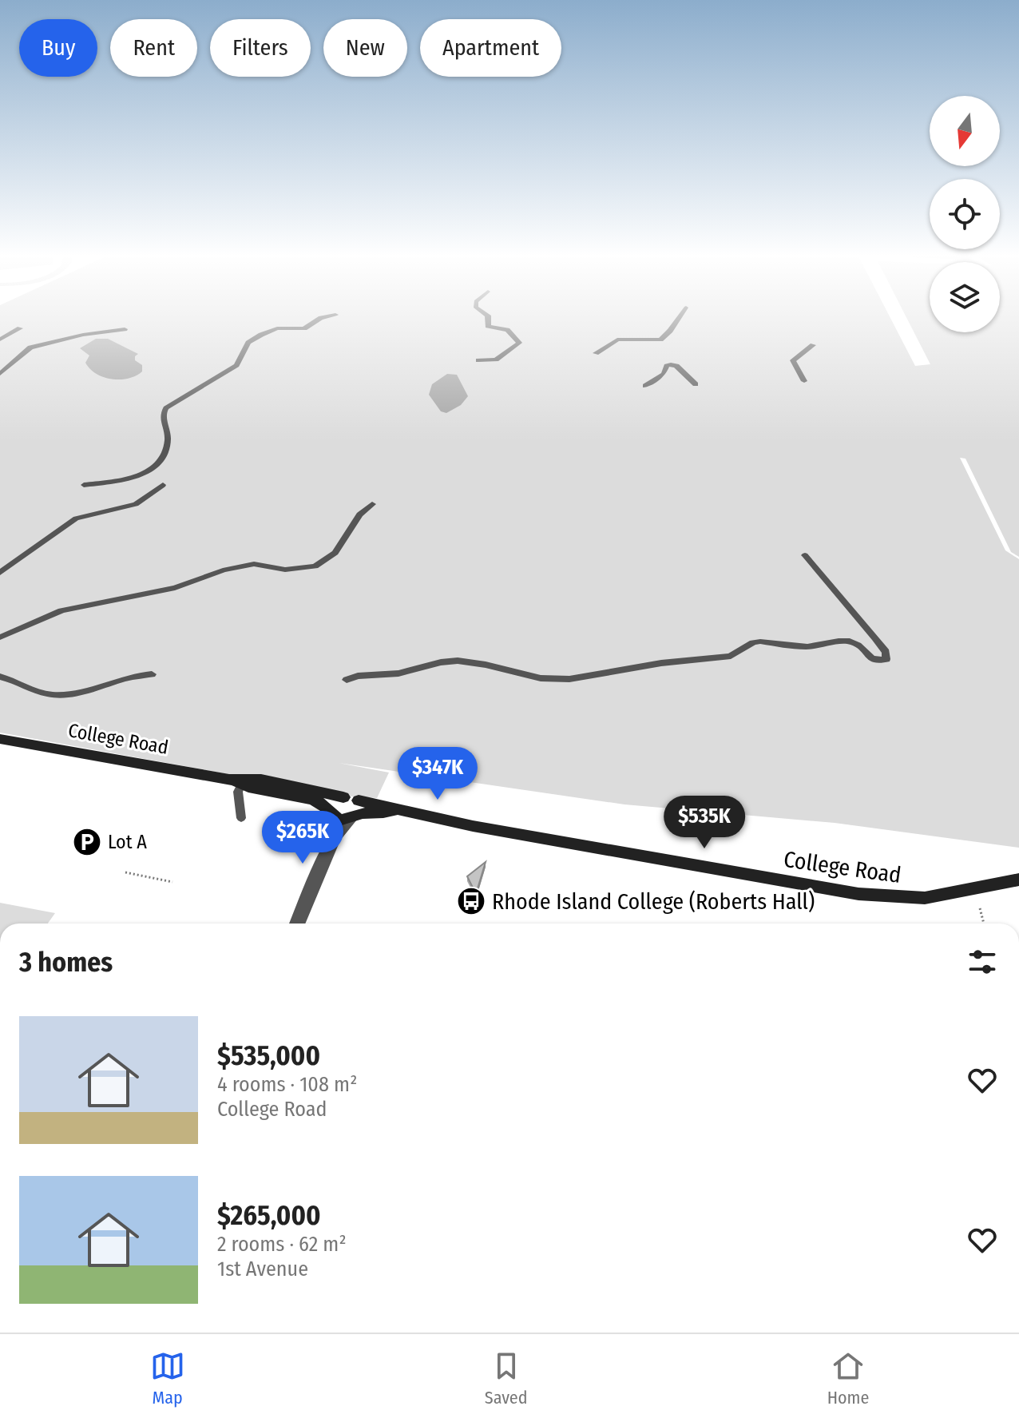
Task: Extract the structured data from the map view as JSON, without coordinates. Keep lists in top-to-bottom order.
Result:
{
  "streets": {
    "street": ["College Road"]
  },
  "places": {
    "parking": ["Lot A"],
    "bus stop": ["Rhode Island College (Roberts Hall)"]
  },
  "north": "bottom",
  "page": {
    "chip": [
      "Buy",
      "Rent",
      "Filters",
      "New",
      "Apartment"
    ],
    "price": ["$347K", "$535K", "$265K"],
    "heading": "3 homes",
    "list": [
      {
        "name": "$535,000",
        "note": "4 rooms · 108 m² · College Road"
      },
      {
        "name": "$265,000",
        "note": "2 rooms · 62 m² · 1st Avenue"
      }
    ],
    "tabs": ["Map", "Saved", "Home"]
  }
}
